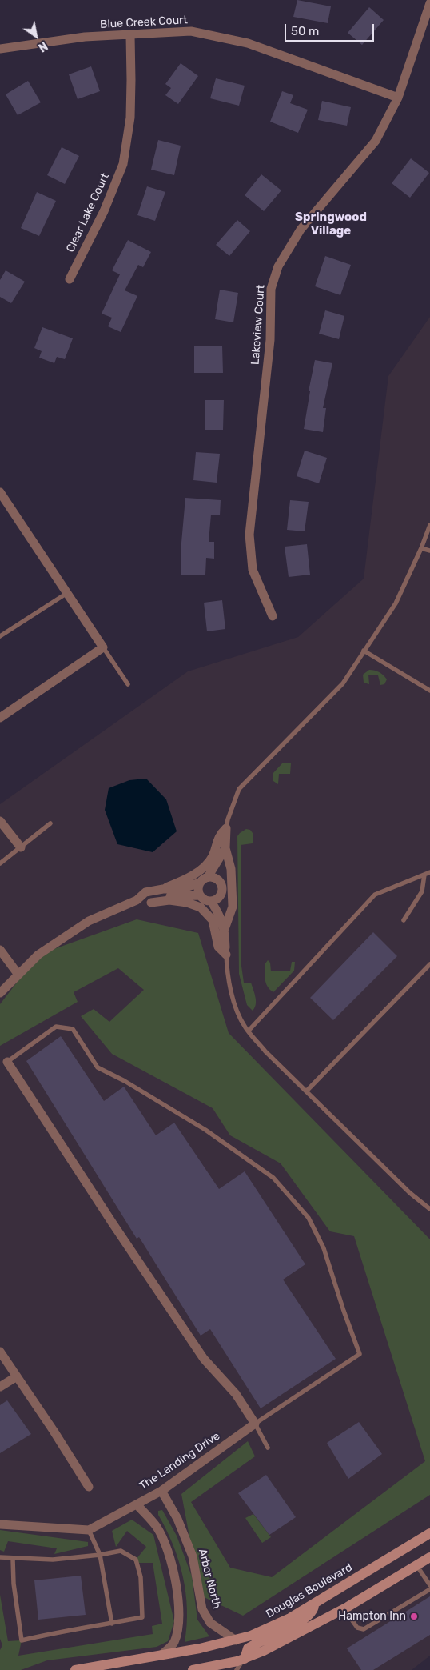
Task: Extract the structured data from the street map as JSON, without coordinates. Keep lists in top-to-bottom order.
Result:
{
  "streets": {
    "main road": ["Douglas Boulevard"],
    "street": [
      "Blue Creek Court",
      "Clear Lake Court",
      "Lakeview Court",
      "The Landing Drive",
      "Arbor North"
    ]
  },
  "crossings": [
    ["Blue Creek Court", "Clear Lake Court"],
    ["Blue Creek Court", "Lakeview Court"],
    ["The Landing Drive", "Arbor North"],
    ["Arbor North", "Douglas Boulevard"]
  ],
  "districts": ["Springwood Village"],
  "places": ["Hampton Inn"],
  "scale_bar": "50 m",
  "north": "bottom right"
}
